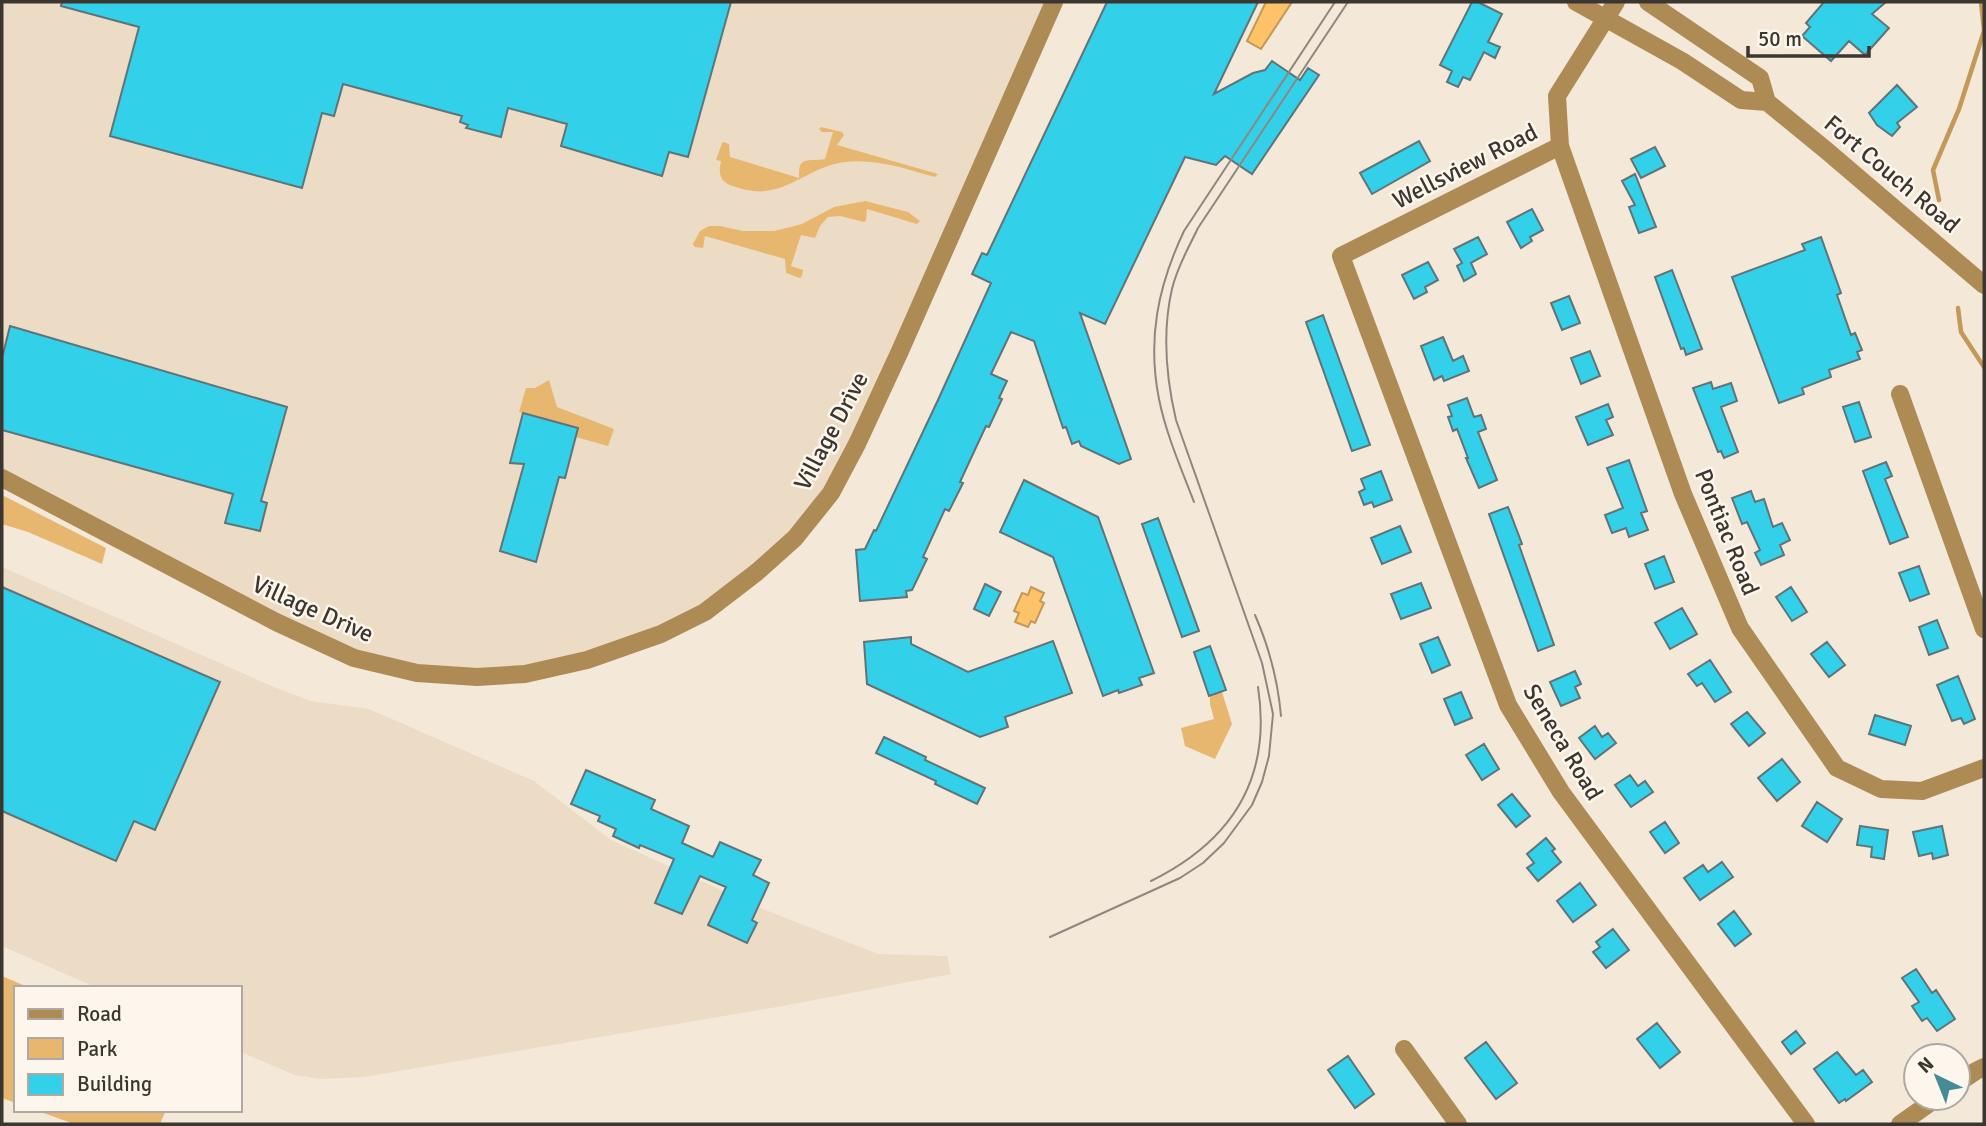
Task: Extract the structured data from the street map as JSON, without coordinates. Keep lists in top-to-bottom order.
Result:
{
  "streets": {
    "street": [
      "Wellsview Road",
      "Fort Couch Road",
      "Village Drive",
      "Pontiac Road",
      "Seneca Road"
    ]
  },
  "crossings": [
    ["Wellsview Road", "Fort Couch Road"],
    ["Wellsview Road", "Pontiac Road"],
    ["Wellsview Road", "Seneca Road"]
  ],
  "legend": ["Road", "Park", "Building"],
  "scale_bar": "50 m",
  "north": "top left"
}
